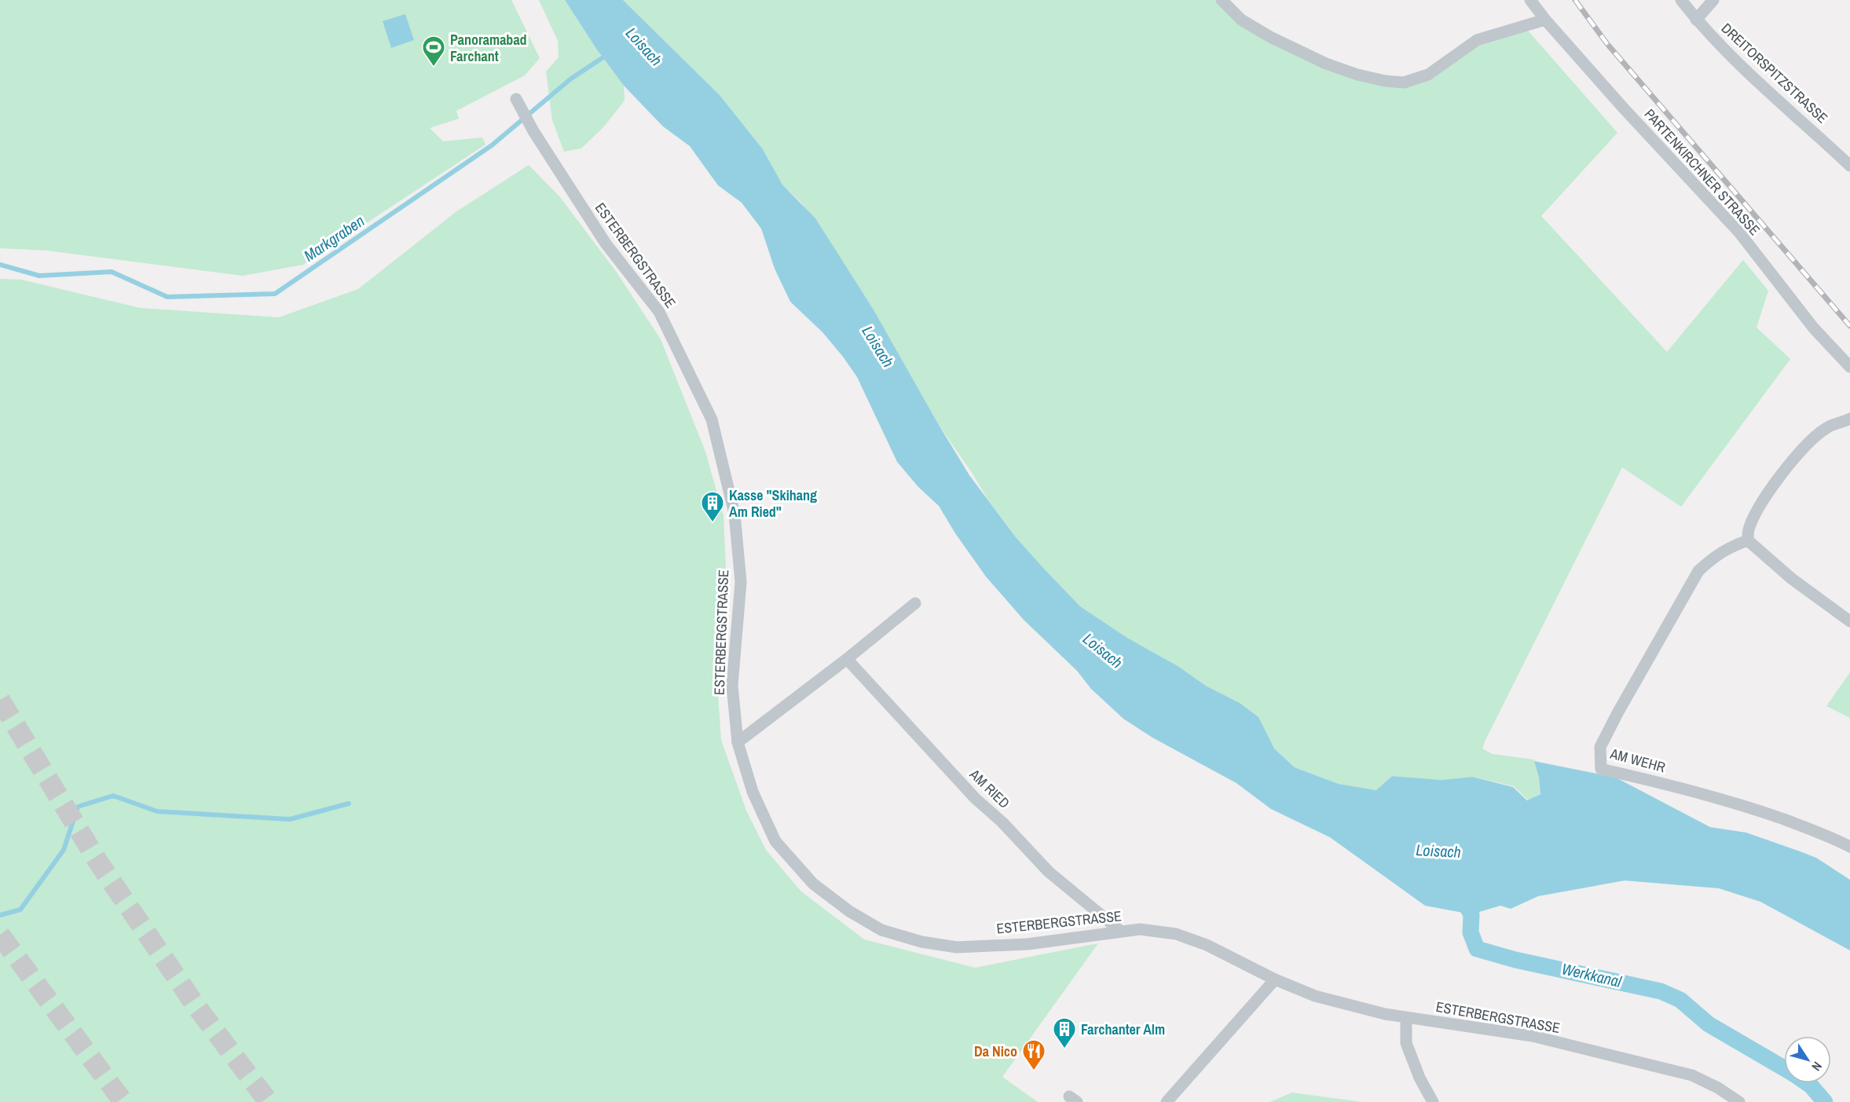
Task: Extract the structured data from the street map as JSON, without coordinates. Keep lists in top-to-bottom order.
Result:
{
  "streets": {
    "street": [
      "DREITORSPITZSTRASSE",
      "PARTENKIRCHNER STRASSE",
      "ESTERBERGSTRASSE",
      "AM WEHR",
      "AM RIED"
    ]
  },
  "crossings": [
    ["ESTERBERGSTRASSE", "AM RIED"]
  ],
  "water": ["Loisach", "Markgraben", "Werkkanal"],
  "places": {
    "sports": ["Panoramabad Farchant"],
    "building": ["Kasse \"Skihang Am Ried\"", "Farchanter Alm"],
    "restaurant": ["Da Nico"]
  },
  "north": "bottom right"
}
